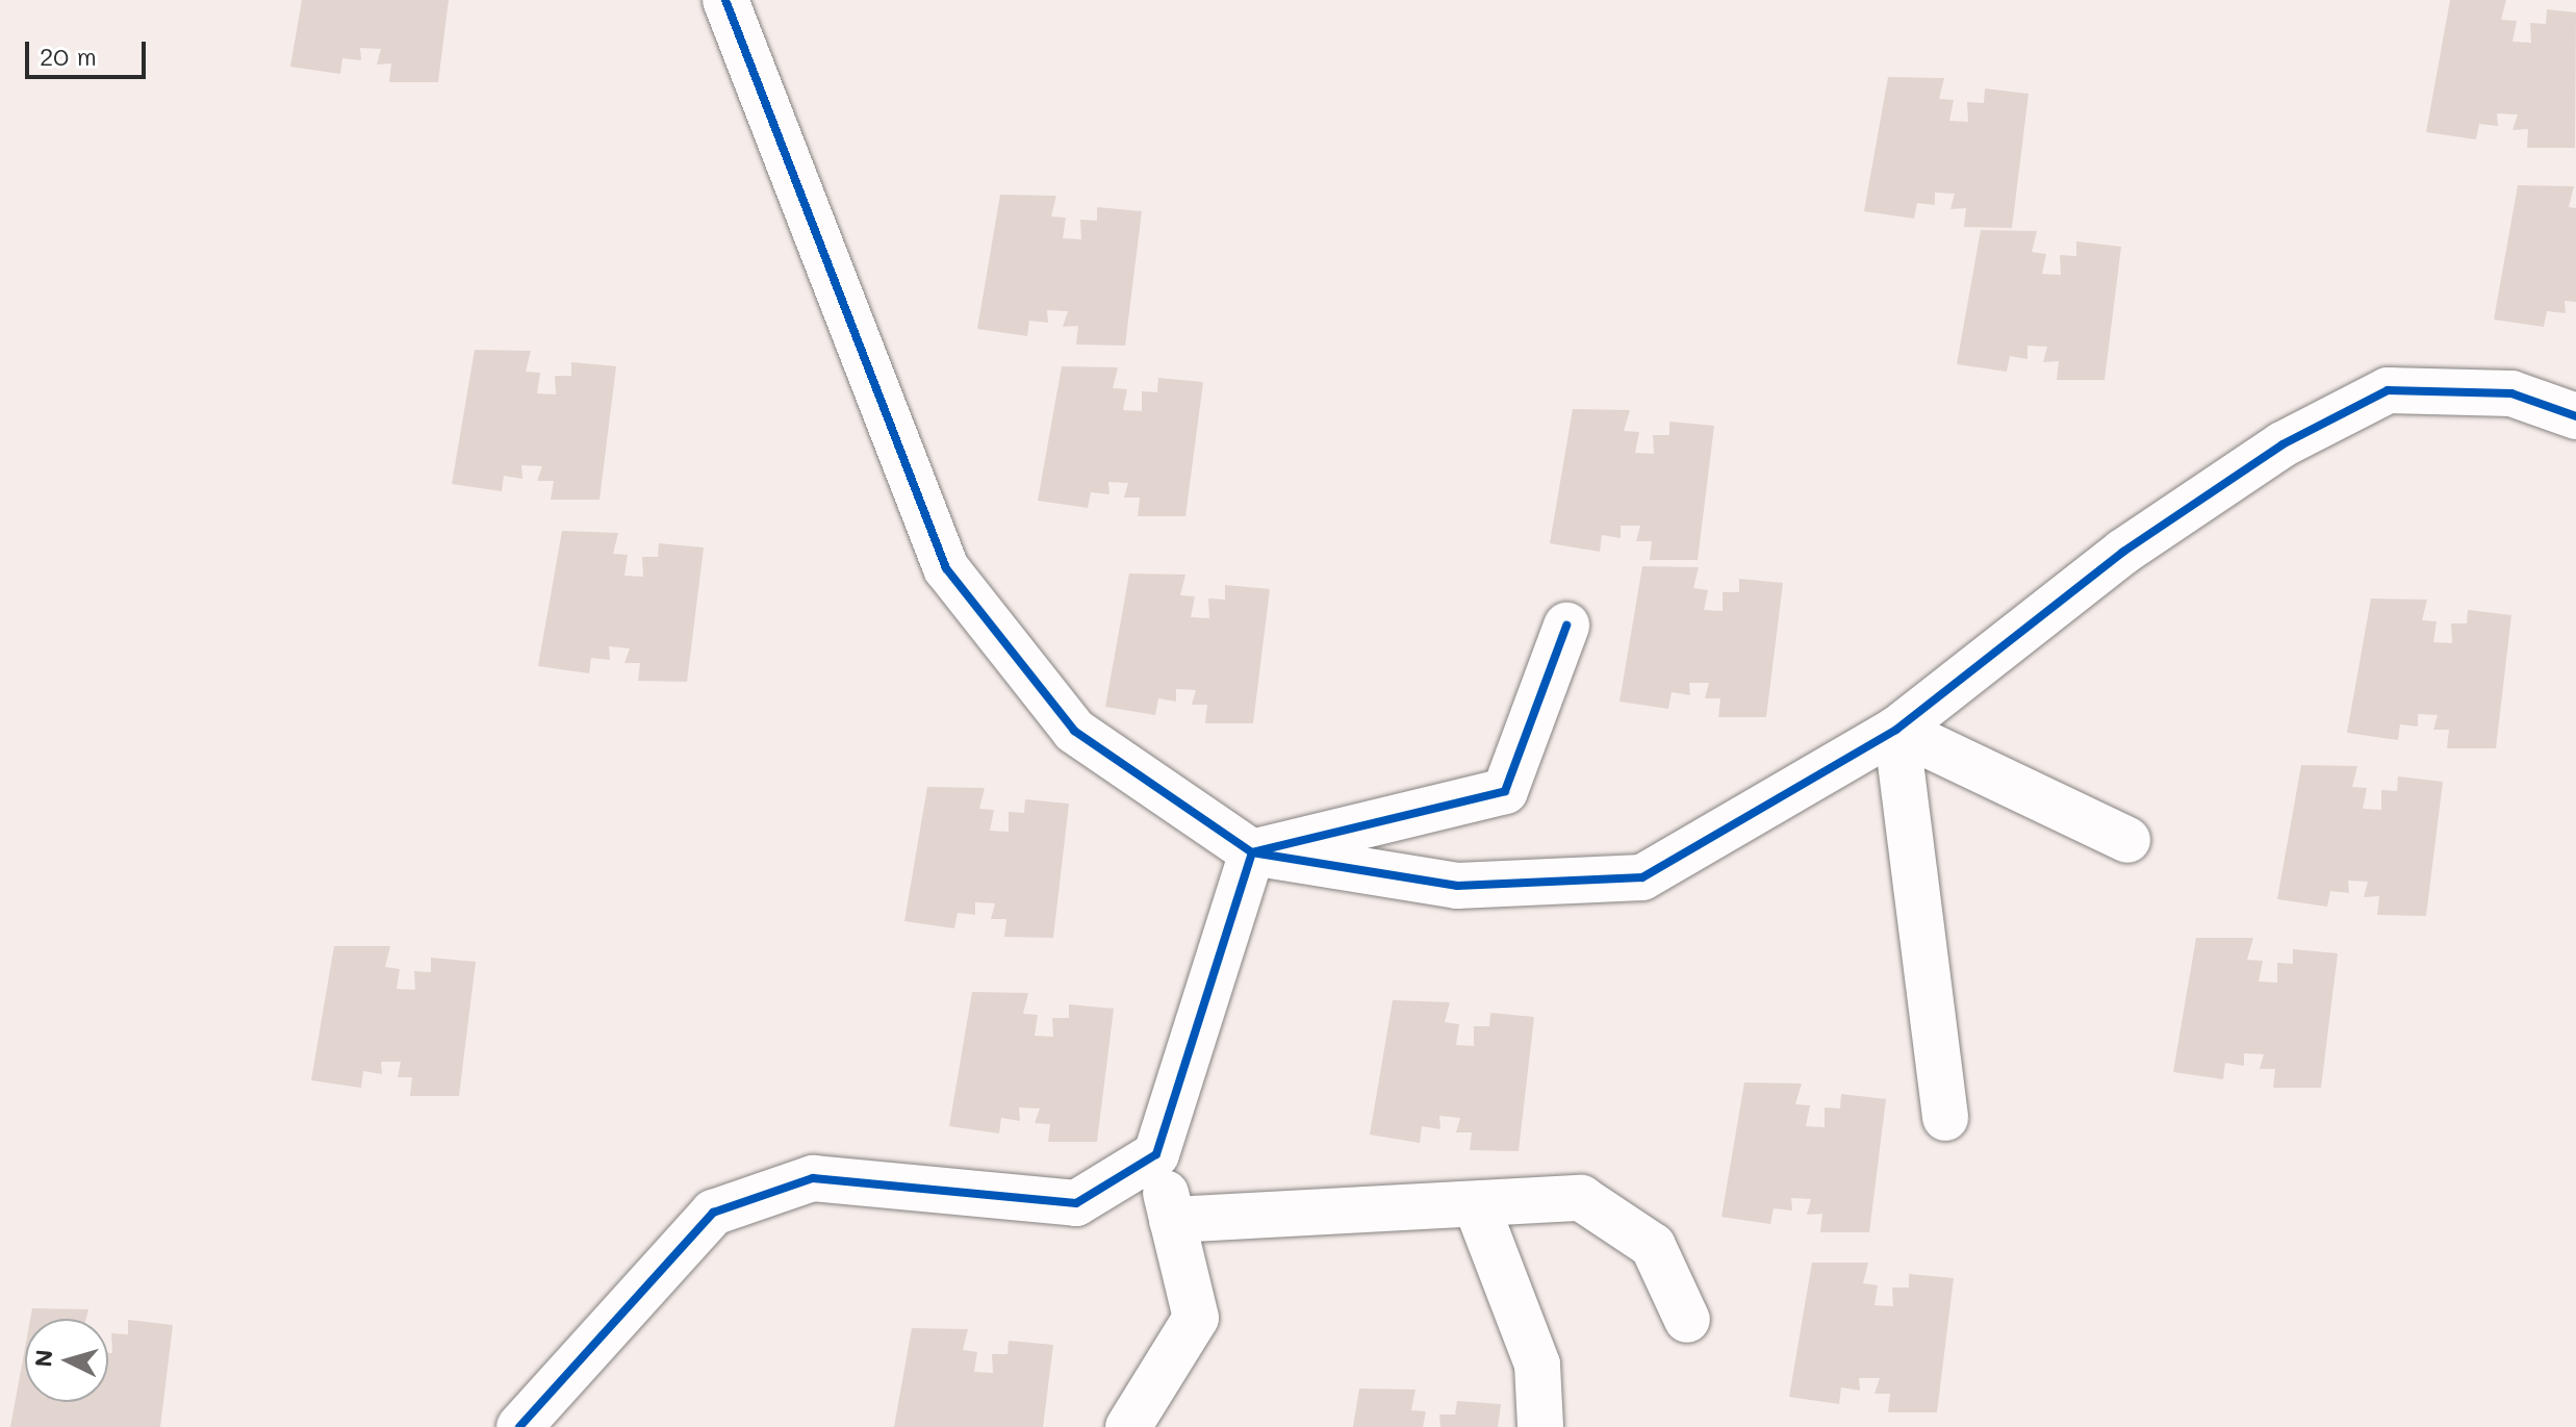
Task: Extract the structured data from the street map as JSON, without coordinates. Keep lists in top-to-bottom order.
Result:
{
  "scale_bar": "20 m",
  "north": "left"
}
